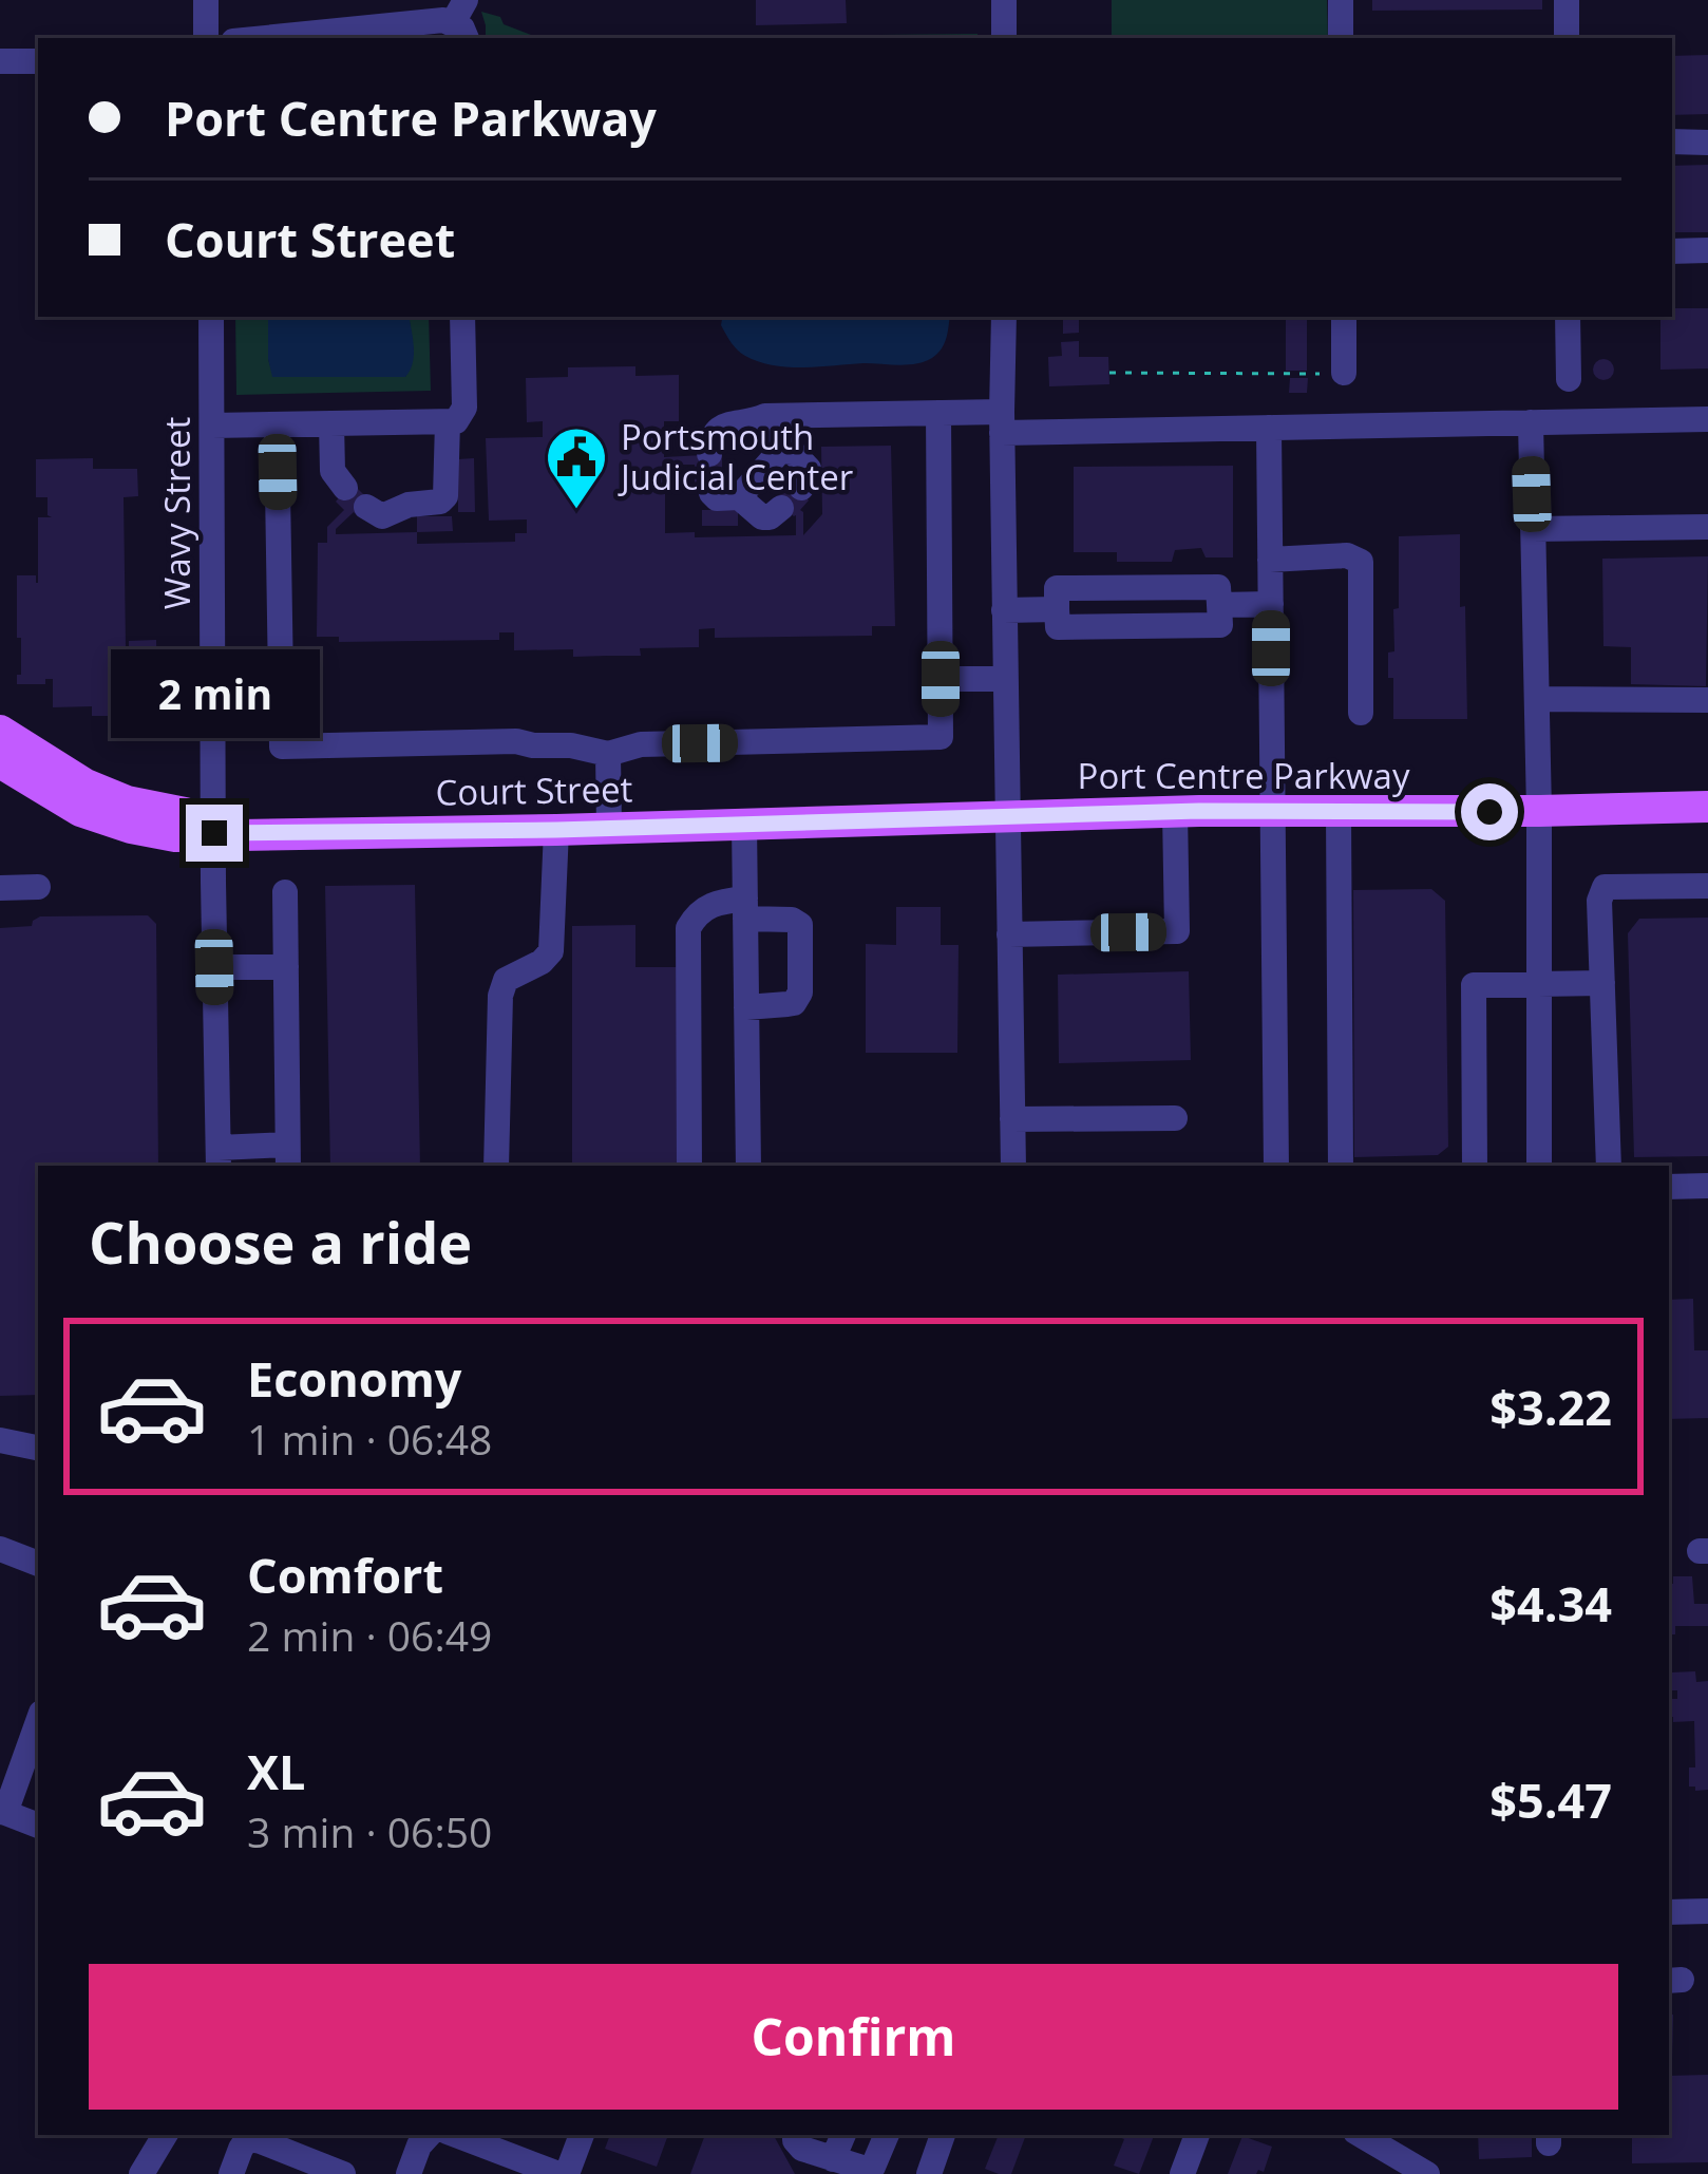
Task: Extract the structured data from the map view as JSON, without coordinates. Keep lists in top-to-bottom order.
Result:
{
  "streets": {
    "main road": ["Port Centre Parkway", "Court Street"],
    "street": ["Wavy Street"]
  },
  "crossings": [
    ["Wavy Street", "Court Street"],
    ["Port Centre Parkway", "Court Street"]
  ],
  "places": {
    "public building": ["Portsmouth Judicial Center"]
  },
  "page": {
    "banner": ["Port Centre Parkway", "Court Street"],
    "bubble": "2 min",
    "heading": "Choose a ride",
    "list": [
      {
        "name": "Economy",
        "note": "1 min · 06:48",
        "value": "$3.22"
      },
      {
        "name": "Comfort",
        "note": "2 min · 06:49",
        "value": "$4.34"
      },
      {
        "name": "XL",
        "note": "3 min · 06:50",
        "value": "$5.47"
      }
    ],
    "buttons": "Confirm"
  }
}
